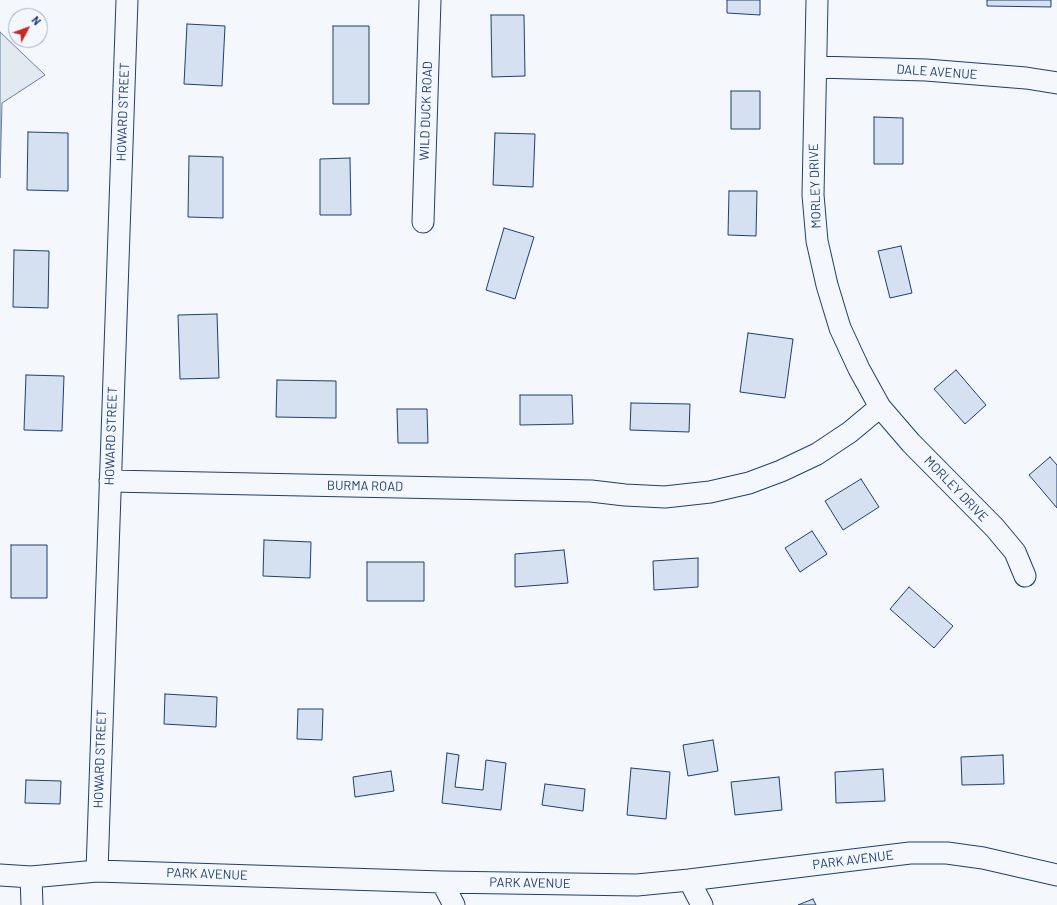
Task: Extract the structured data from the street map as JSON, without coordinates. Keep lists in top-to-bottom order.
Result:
{
  "streets": {
    "street": [
      "DALE AVENUE",
      "WILD DUCK ROAD",
      "HOWARD STREET",
      "MORLEY DRIVE",
      "BURMA ROAD",
      "PARK AVENUE"
    ]
  },
  "crossings": [
    ["DALE AVENUE", "MORLEY DRIVE"],
    ["HOWARD STREET", "BURMA ROAD"],
    ["HOWARD STREET", "PARK AVENUE"],
    ["MORLEY DRIVE", "BURMA ROAD"]
  ],
  "north": "top right"
}
